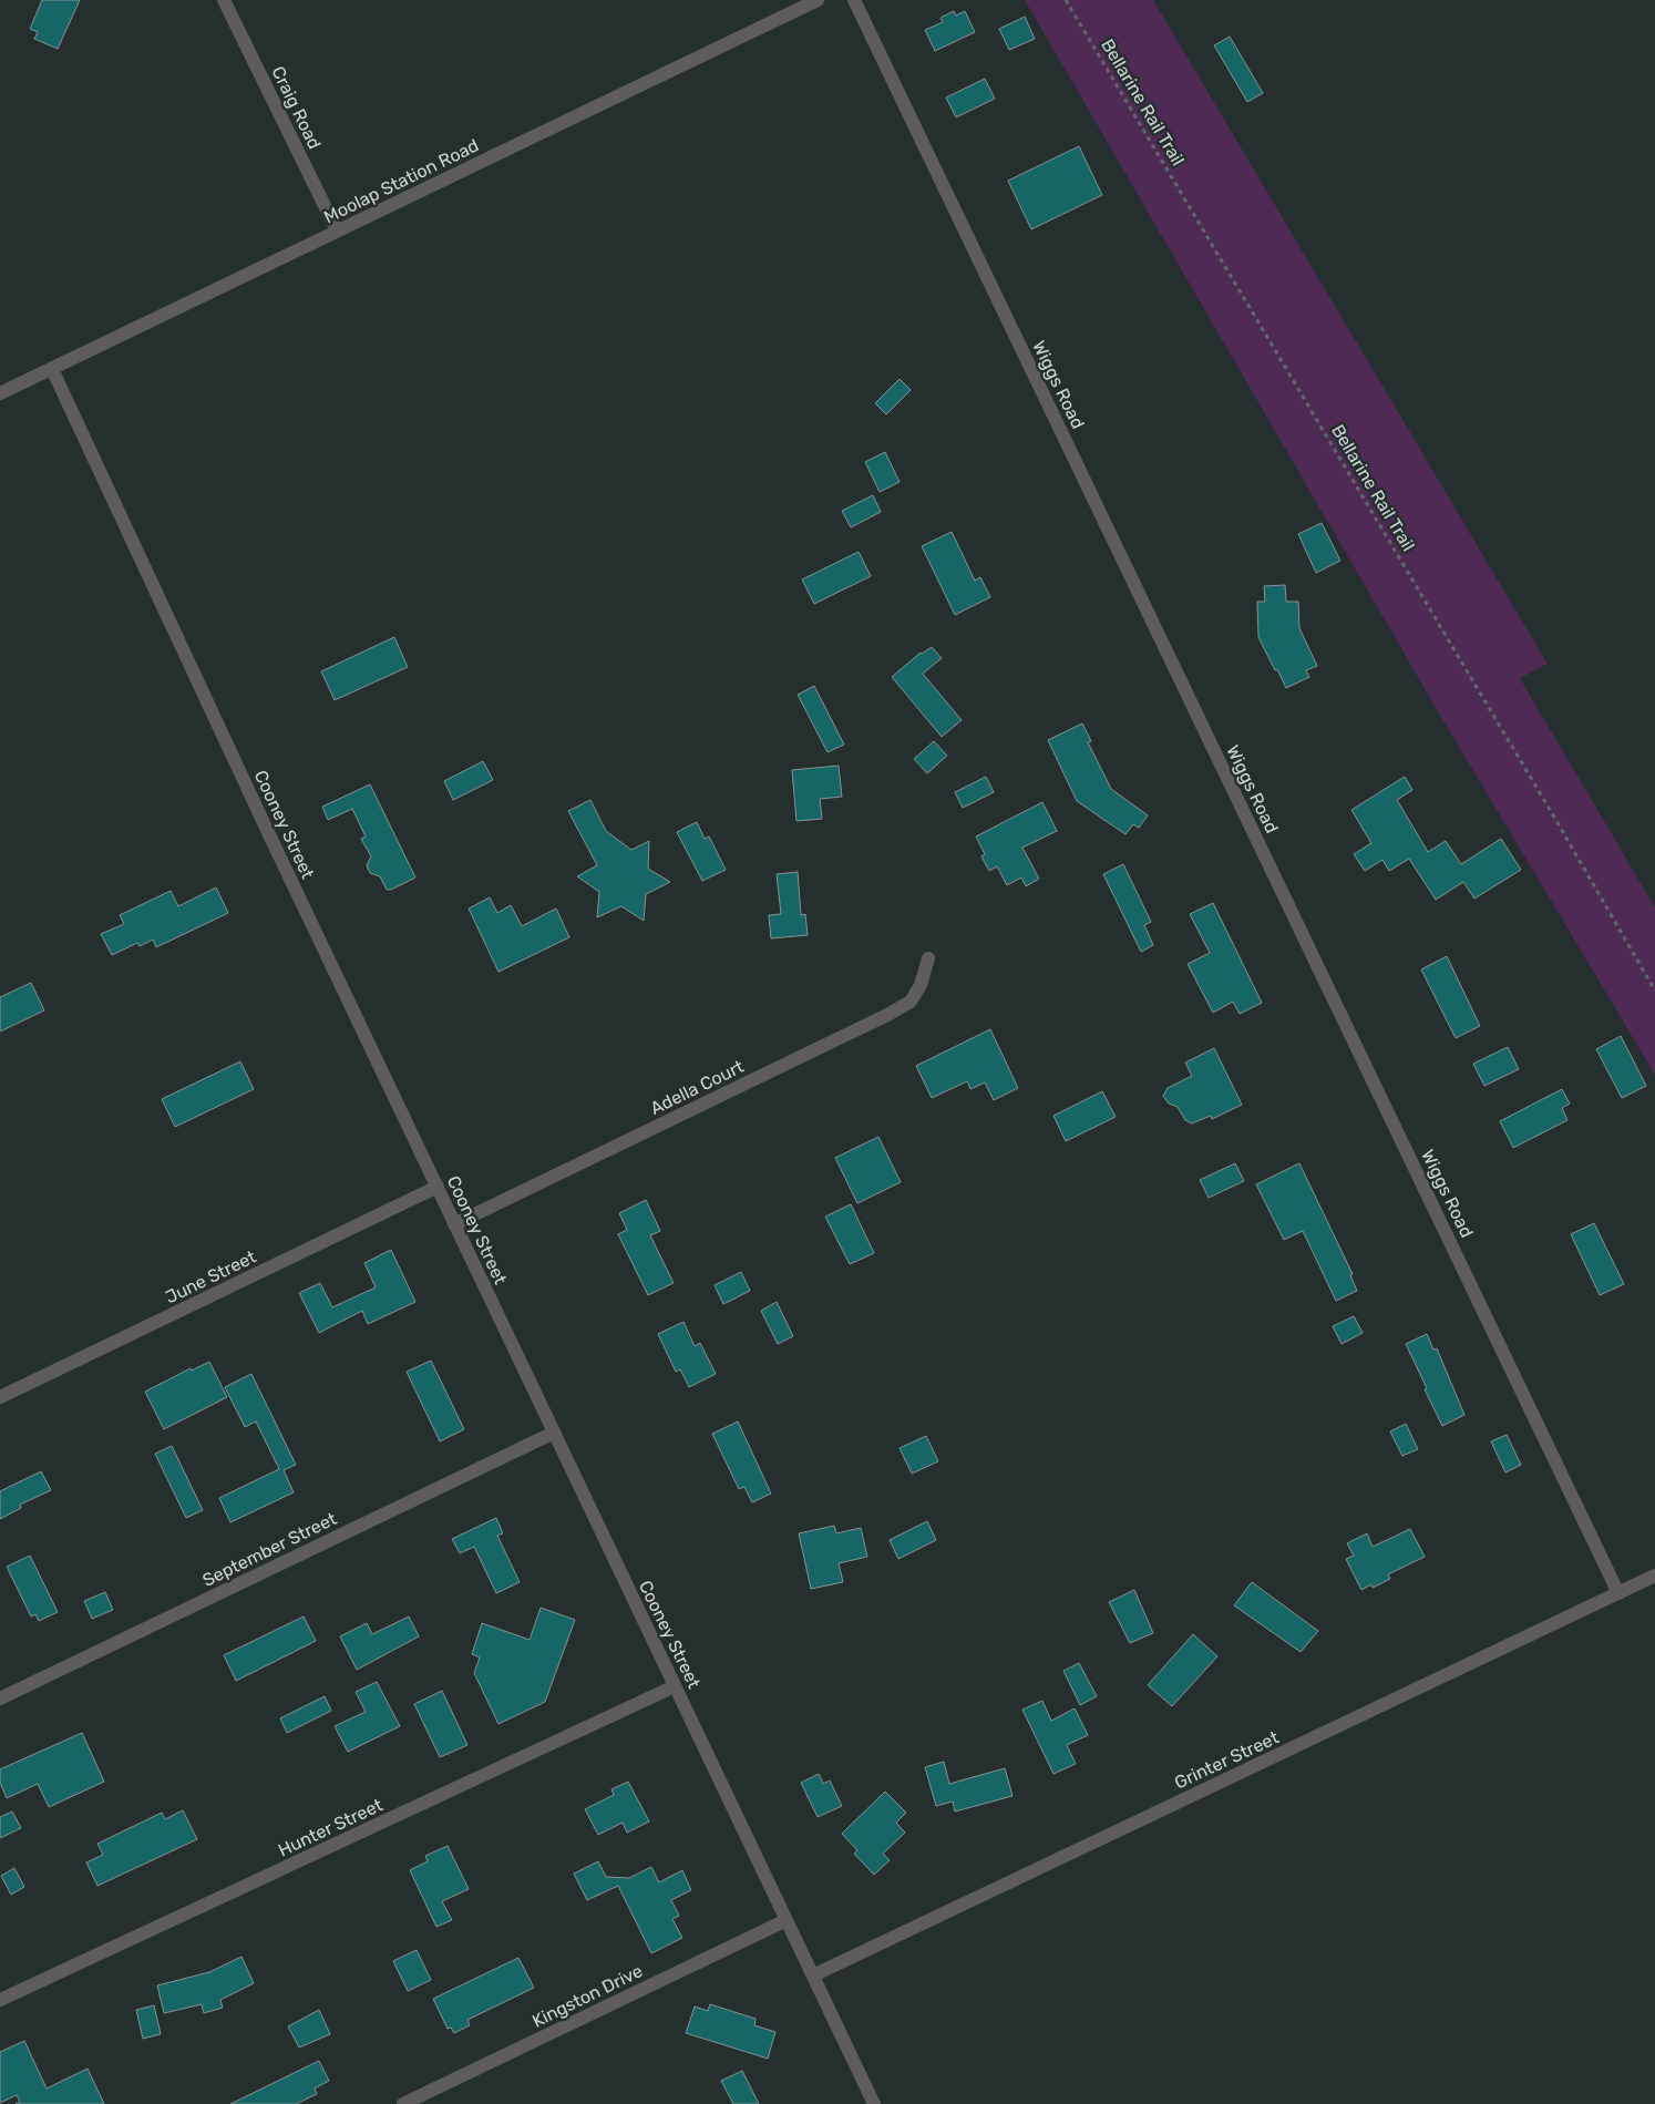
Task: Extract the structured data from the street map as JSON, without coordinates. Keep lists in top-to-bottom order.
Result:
{
  "streets": {
    "street": [
      "Craig Road",
      "Moolap Station Road",
      "Wiggs Road",
      "Cooney Street",
      "Adella Court",
      "June Street",
      "September Street",
      "Grinter Street",
      "Hunter Street",
      "Kingston Drive"
    ],
    "path": ["Bellarine Rail Trail"]
  },
  "crossings": [
    ["Craig Road", "Moolap Station Road"],
    ["Moolap Station Road", "Cooney Street"],
    ["Wiggs Road", "Grinter Street"],
    ["Cooney Street", "Adella Court"],
    ["Cooney Street", "June Street"],
    ["Cooney Street", "September Street"],
    ["Cooney Street", "Grinter Street"],
    ["Cooney Street", "Hunter Street"],
    ["Cooney Street", "Kingston Drive"]
  ]
}
